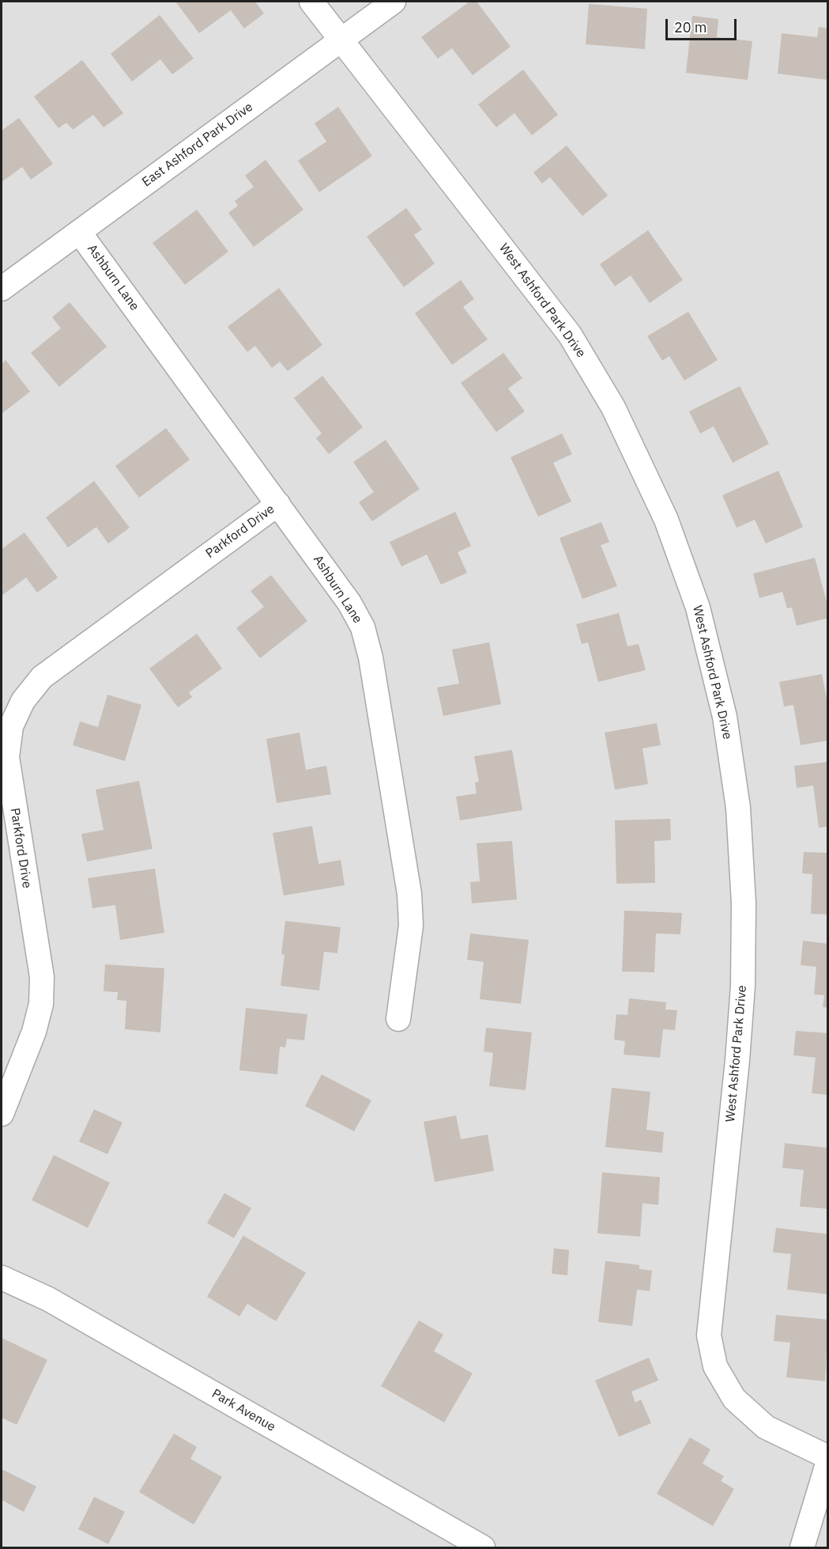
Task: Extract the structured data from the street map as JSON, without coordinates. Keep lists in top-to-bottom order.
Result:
{
  "streets": {
    "street": [
      "East Ashford Park Drive",
      "Ashburn Lane",
      "West Ashford Park Drive",
      "Parkford Drive",
      "Park Avenue"
    ]
  },
  "crossings": [
    ["East Ashford Park Drive", "Ashburn Lane"],
    ["East Ashford Park Drive", "West Ashford Park Drive"],
    ["Ashburn Lane", "Parkford Drive"]
  ],
  "scale_bar": "20 m"
}
